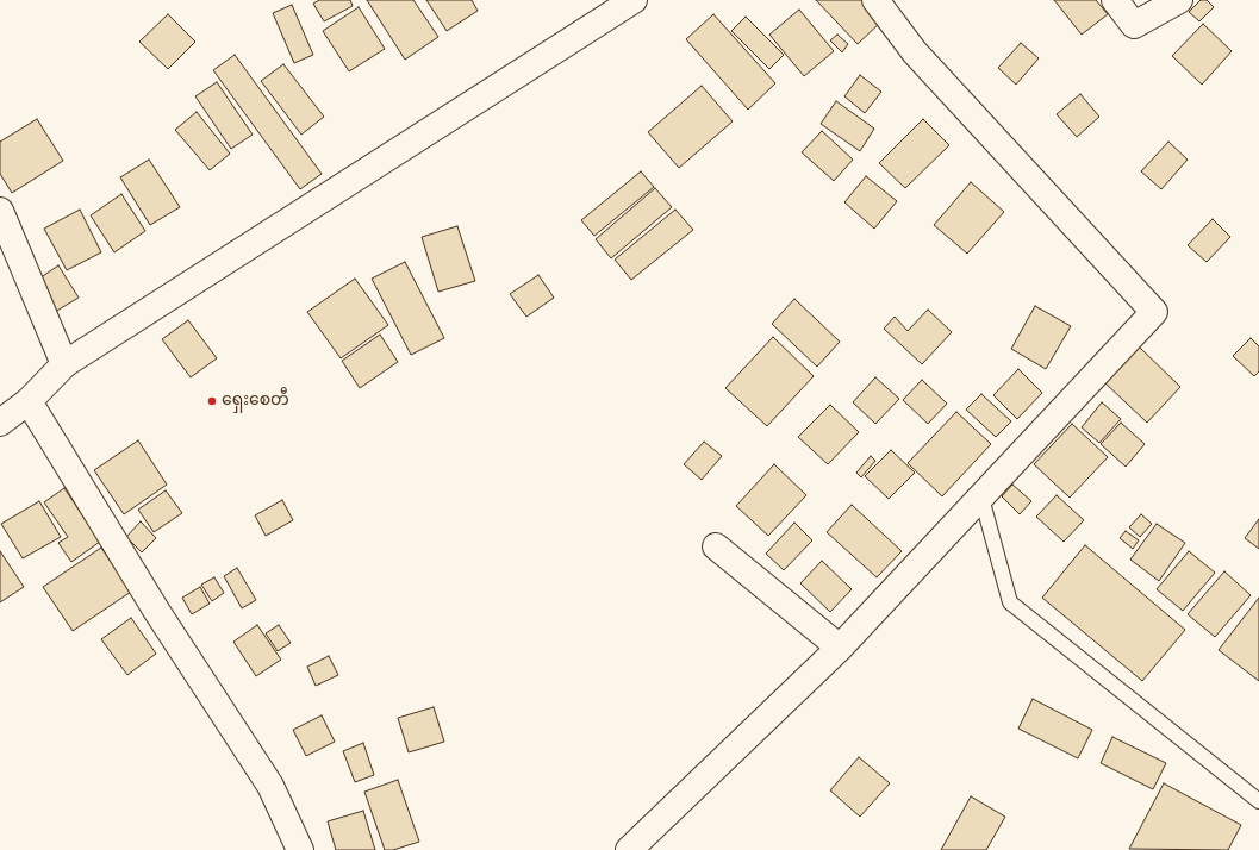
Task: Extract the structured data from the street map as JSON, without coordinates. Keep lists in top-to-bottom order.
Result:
{
  "places": ["ရှေးစေတီ"]
}
